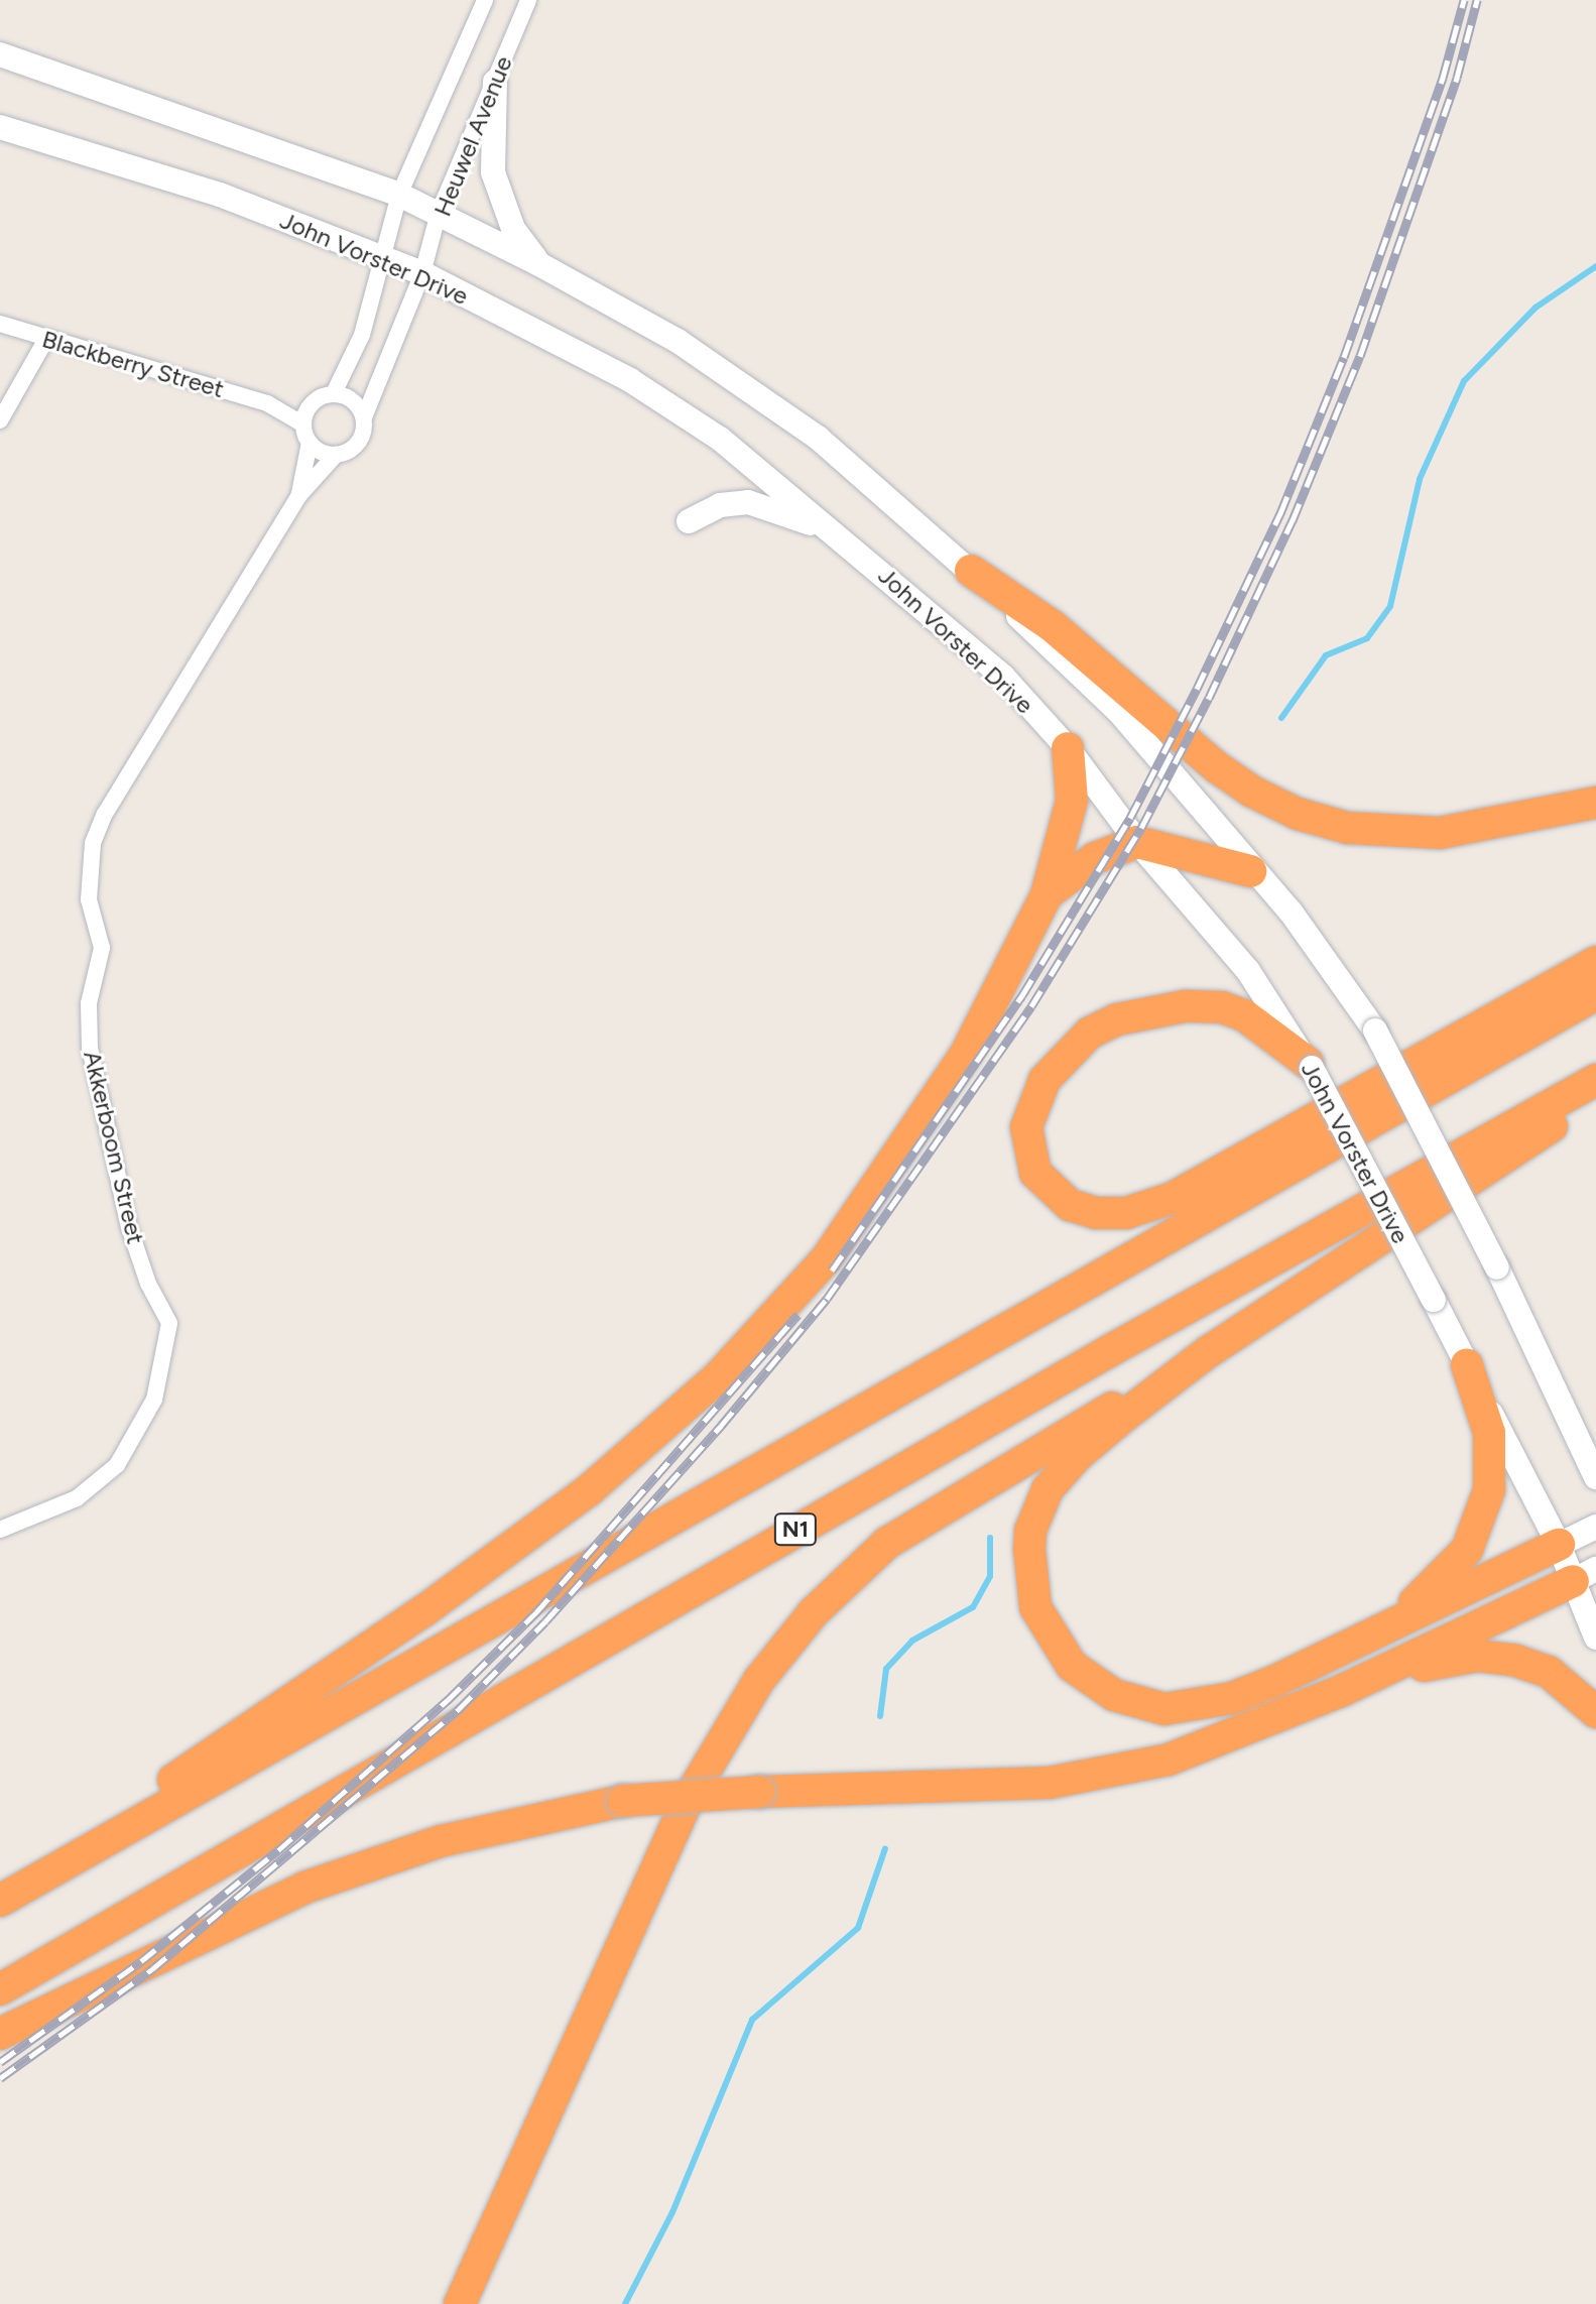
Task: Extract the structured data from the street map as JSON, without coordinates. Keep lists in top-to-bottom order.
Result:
{
  "streets": {
    "highway": ["N1"],
    "main road": ["John Vorster Drive"],
    "street": ["Heuwel Avenue", "Blackberry Street", "Akkerboom Street"]
  },
  "crossings": [
    ["Heuwel Avenue", "John Vorster Drive"],
    ["Blackberry Street", "Akkerboom Street"]
  ]
}
